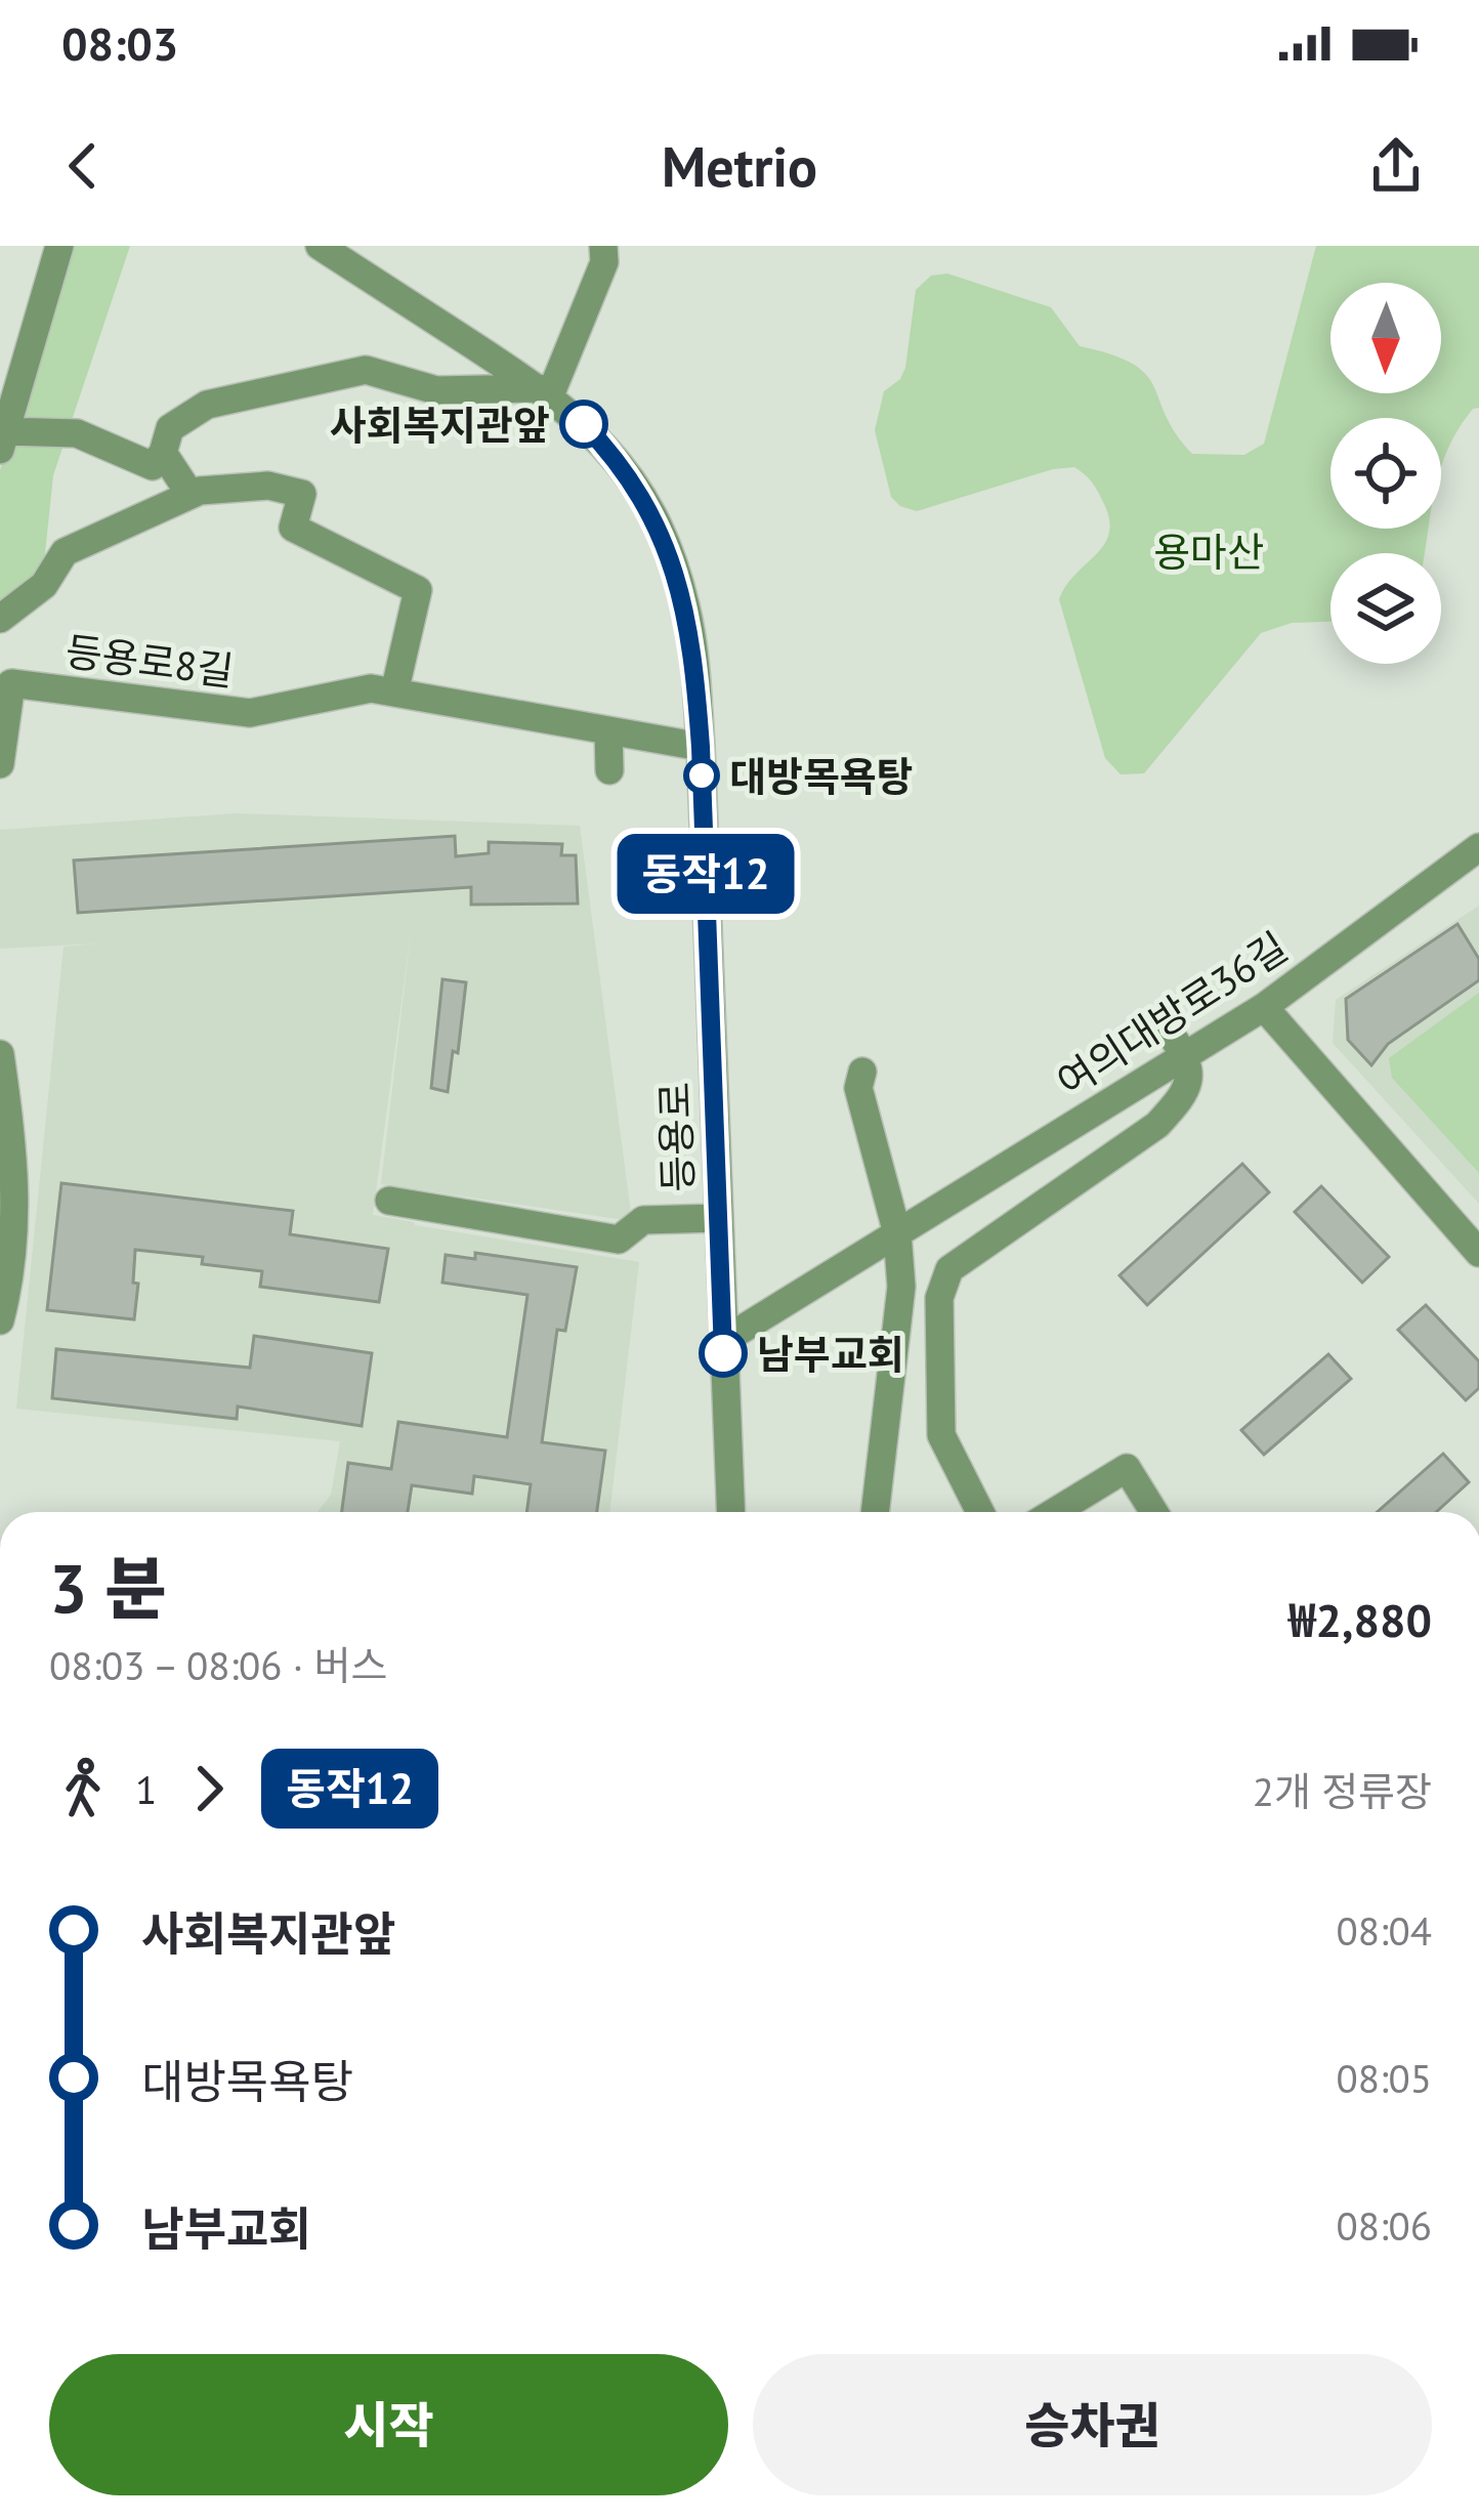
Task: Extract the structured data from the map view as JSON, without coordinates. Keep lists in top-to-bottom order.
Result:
{
  "streets": {
    "street": ["등용로8길", "여의대방로36길", "등용로"]
  },
  "crossings": [
    ["여의대방로36길", "등용로"]
  ],
  "parks": ["용마산"],
  "places": ["사회복지관앞", "대방목욕탕", "남부교회"],
  "lines": ["bus line 동작12"],
  "north": "bottom",
  "page": {
    "status": "08:03",
    "header": "Metrio",
    "on_map": "동작12",
    "heading": ["3 분", "08:03 – 08:06 · 버스", "₩2,880"],
    "legs": ["1", "동작12", "2개 정류장"],
    "list": [
      {
        "name": "사회복지관앞",
        "value": "08:04"
      },
      {
        "name": "대방목욕탕",
        "value": "08:05"
      },
      {
        "name": "남부교회",
        "value": "08:06"
      }
    ],
    "buttons": ["시작", "승차권"]
  }
}
